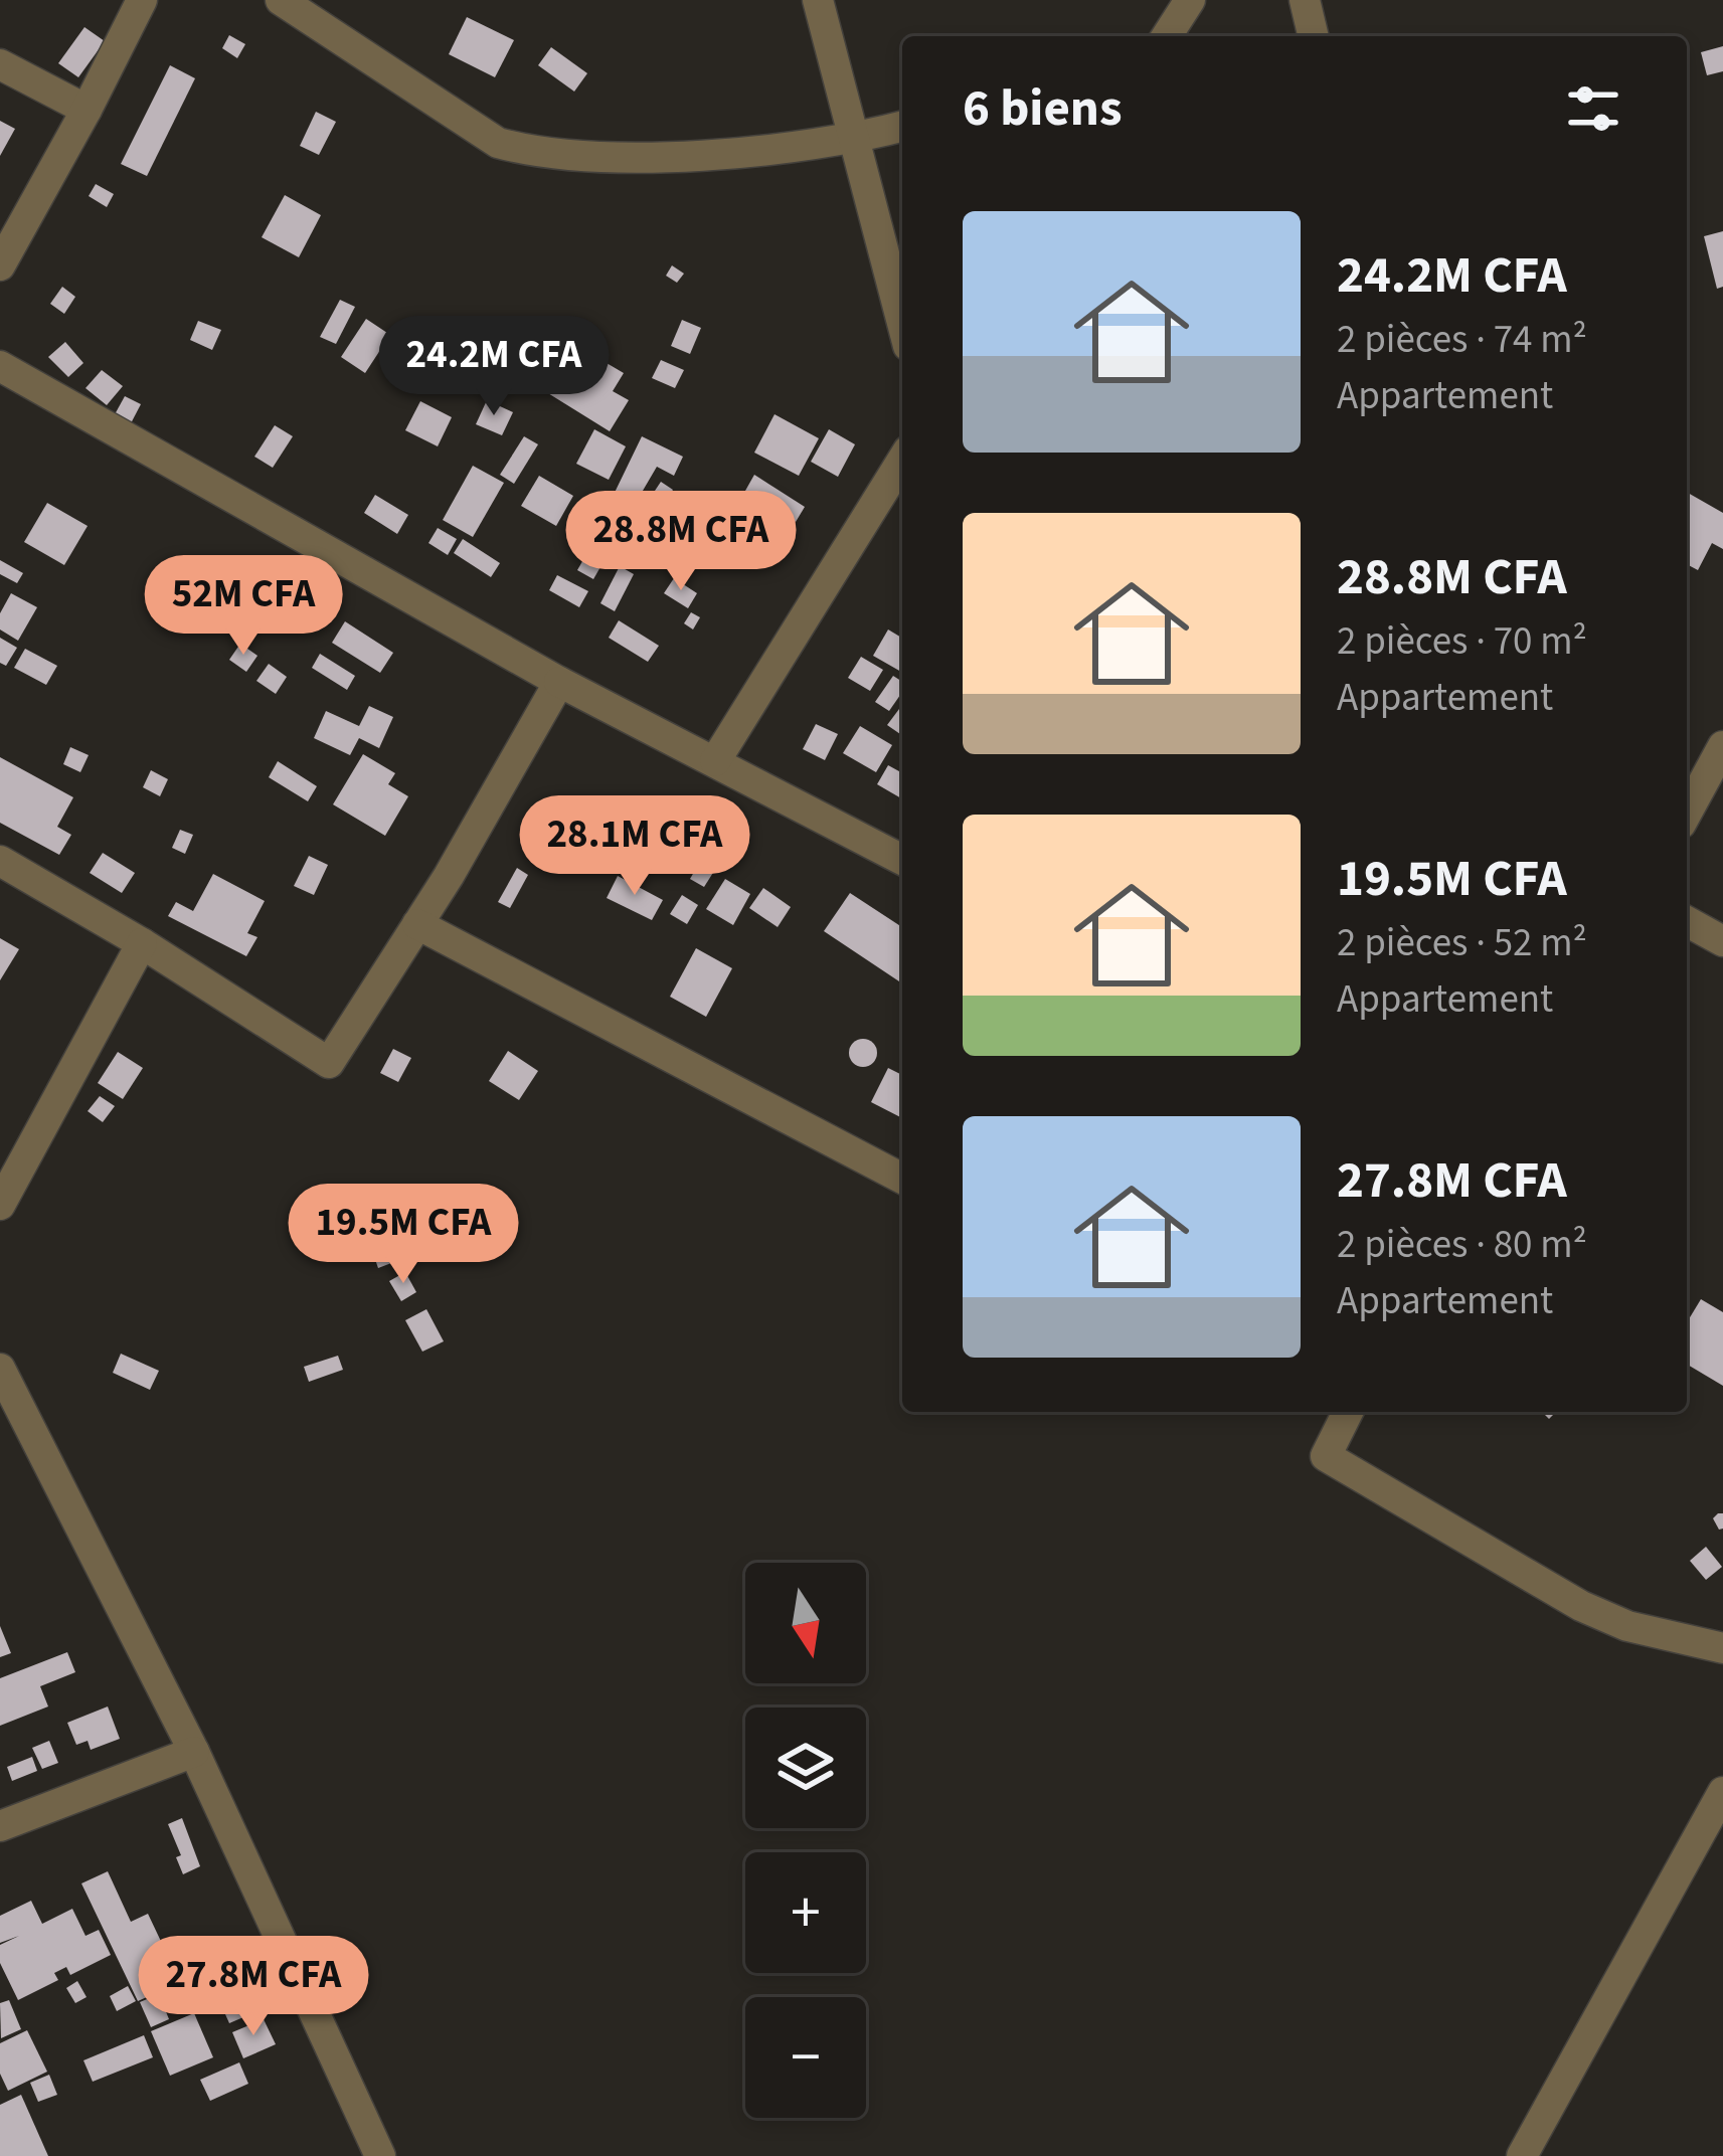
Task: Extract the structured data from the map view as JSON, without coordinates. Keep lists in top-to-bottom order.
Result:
{
  "north": "bottom",
  "page": {
    "heading": "6 biens",
    "list": [
      {
        "name": "24.2M CFA",
        "note": "2 pièces · 74 m² · Appartement"
      },
      {
        "name": "28.8M CFA",
        "note": "2 pièces · 70 m² · Appartement"
      },
      {
        "name": "19.5M CFA",
        "note": "2 pièces · 52 m² · Appartement"
      },
      {
        "name": "27.8M CFA",
        "note": "2 pièces · 80 m² · Appartement"
      }
    ],
    "price": [
      "24.2M CFA",
      "28.8M CFA",
      "52M CFA",
      "28.1M CFA",
      "19.5M CFA",
      "27.8M CFA"
    ],
    "map_buttons": ["+", "−"]
  }
}
